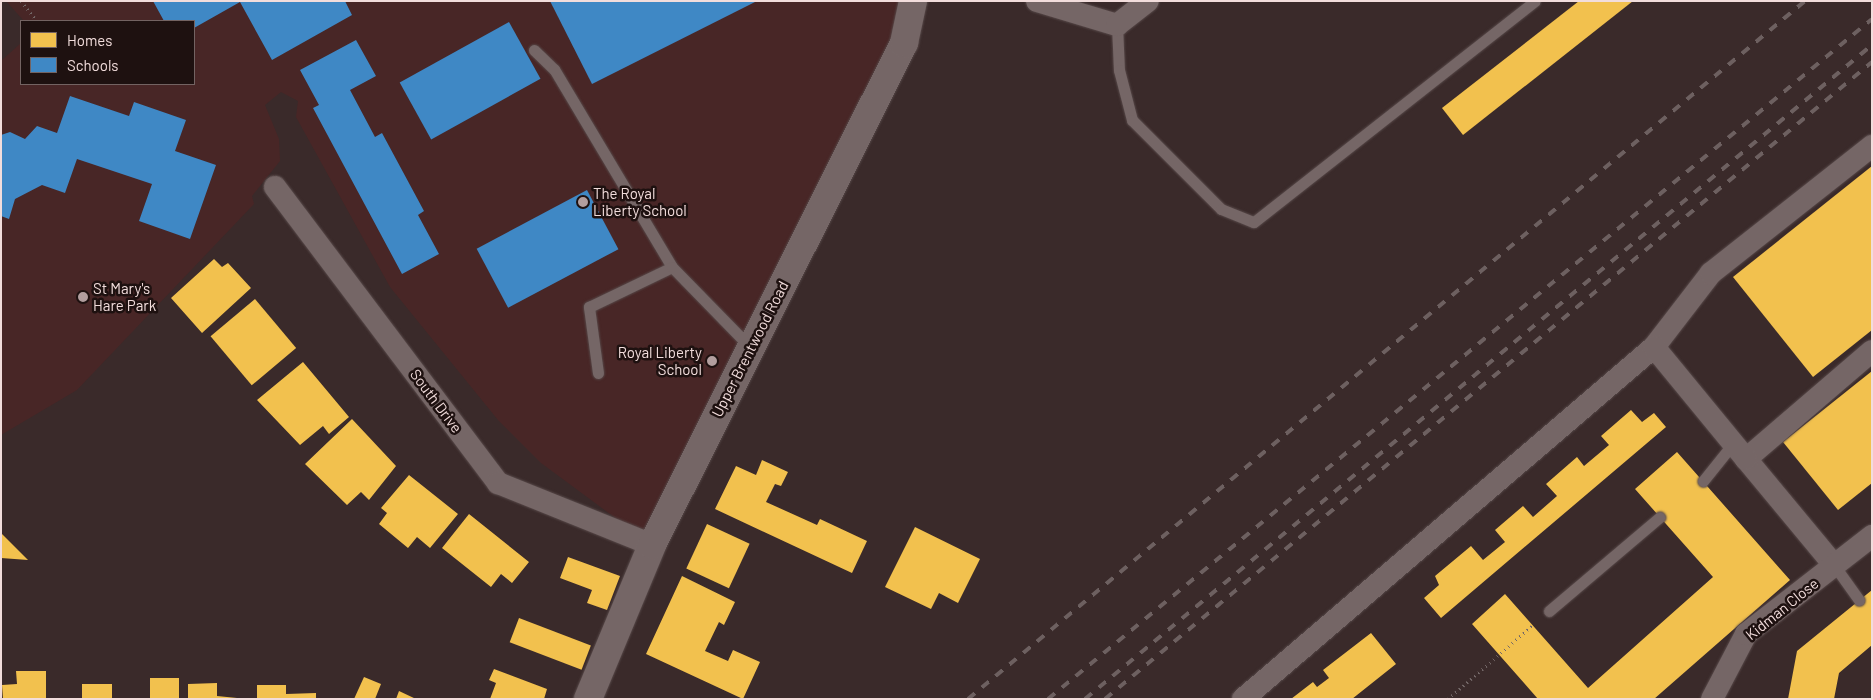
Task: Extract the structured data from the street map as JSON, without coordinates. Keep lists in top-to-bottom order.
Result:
{
  "streets": {
    "street": ["Upper Brentwood Road", "South Drive", "Kidman Close"]
  },
  "crossings": [
    ["Upper Brentwood Road", "South Drive"]
  ],
  "places": ["The Royal Liberty School", "St Mary's Hare Park", "Royal Liberty School"],
  "legend": ["Homes", "Schools"]
}
